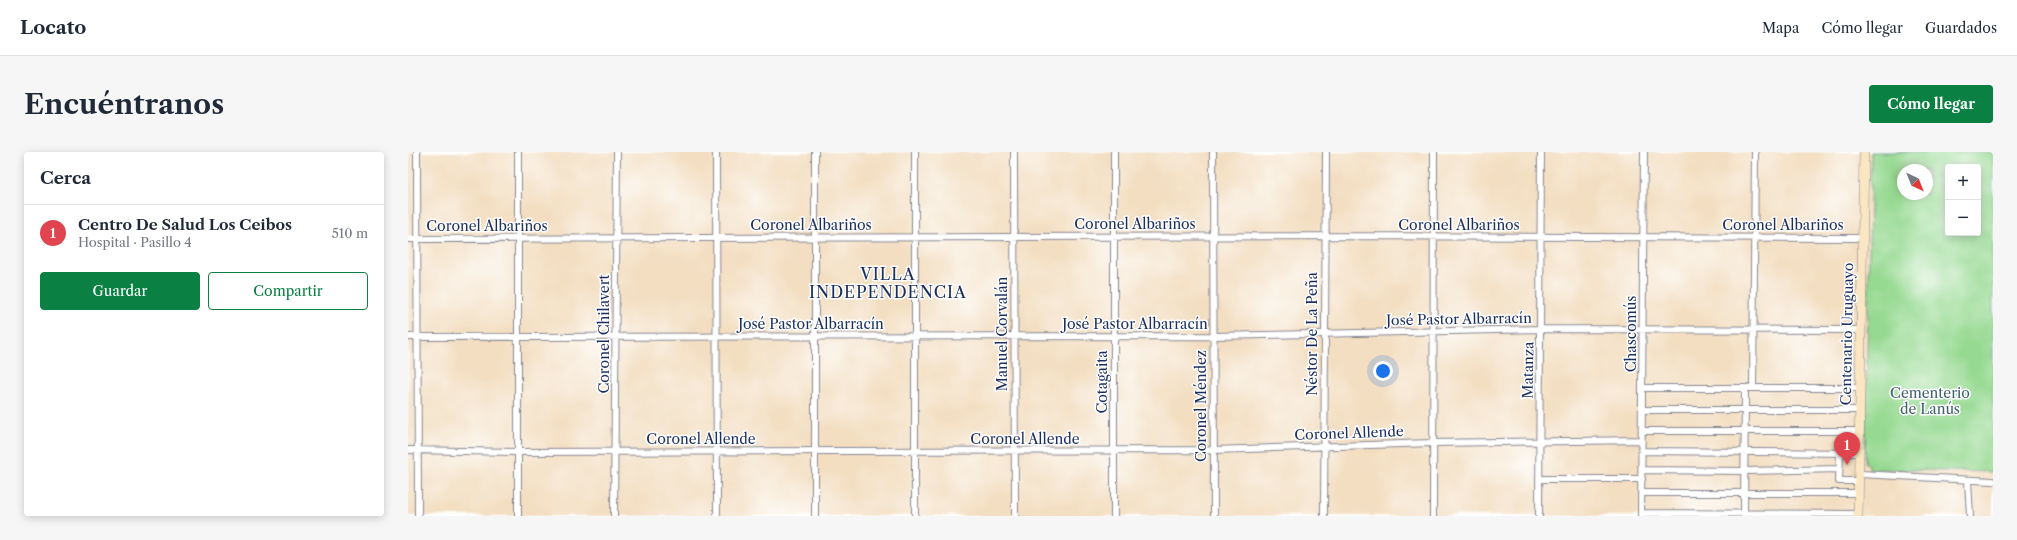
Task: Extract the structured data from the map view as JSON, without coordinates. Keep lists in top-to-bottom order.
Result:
{
  "streets": {
    "main road": ["Centenario Uruguayo"],
    "street": [
      "Coronel Albariños",
      "José Pastor Albarracín",
      "Coronel Chilavert",
      "Manuel Corvalán",
      "Néstor De La Peña",
      "Chascomús",
      "Matanza",
      "Cotagaita",
      "Coronel Méndez",
      "Coronel Allende"
    ]
  },
  "crossings": [
    ["Coronel Albariños", "Coronel Chilavert"],
    ["Coronel Albariños", "Manuel Corvalán"],
    ["Coronel Albariños", "Néstor De La Peña"],
    ["Coronel Albariños", "Chascomús"],
    ["Coronel Albariños", "Centenario Uruguayo"],
    ["Coronel Albariños", "Matanza"],
    ["Coronel Albariños", "Cotagaita"],
    ["Coronel Albariños", "Coronel Méndez"],
    ["José Pastor Albarracín", "Coronel Chilavert"],
    ["José Pastor Albarracín", "Manuel Corvalán"],
    ["José Pastor Albarracín", "Néstor De La Peña"],
    ["José Pastor Albarracín", "Chascomús"],
    ["José Pastor Albarracín", "Centenario Uruguayo"],
    ["José Pastor Albarracín", "Matanza"],
    ["José Pastor Albarracín", "Cotagaita"],
    ["José Pastor Albarracín", "Coronel Méndez"],
    ["Coronel Chilavert", "Coronel Allende"],
    ["Manuel Corvalán", "Coronel Allende"],
    ["Néstor De La Peña", "Coronel Allende"],
    ["Chascomús", "Coronel Allende"],
    ["Matanza", "Coronel Allende"],
    ["Cotagaita", "Coronel Allende"],
    ["Coronel Méndez", "Coronel Allende"]
  ],
  "districts": ["VILLA INDEPENDENCIA"],
  "parks": ["Cementerio de Lanús"],
  "north": "bottom right",
  "page": {
    "header": "Locato",
    "nav": ["Mapa", "Cómo llegar", "Guardados"],
    "buttons": [
      "Cómo llegar",
      ["Guardar", "Compartir"]
    ],
    "title": "Encuéntranos",
    "heading": "Cerca",
    "map_buttons": ["+", "−"],
    "list": [
      {
        "mark": "1",
        "name": "Centro De Salud Los Ceibos",
        "note": "Hospital · Pasillo 4",
        "value": "510 m"
      }
    ],
    "pins": "1"
  }
}
